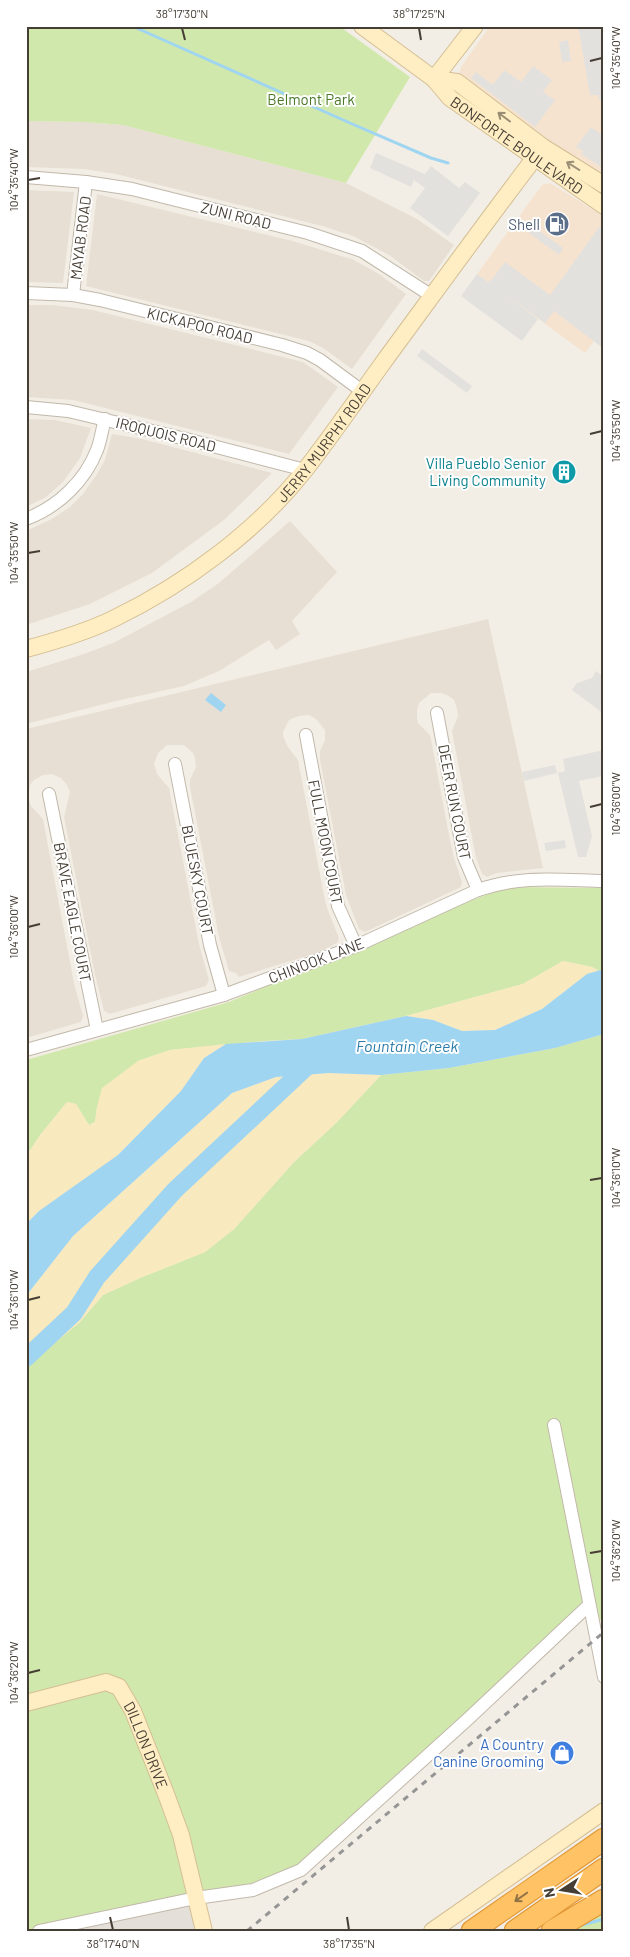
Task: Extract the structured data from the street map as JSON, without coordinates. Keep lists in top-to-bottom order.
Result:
{
  "streets": {
    "street": [
      "BONFORTE BOULEVARD",
      "ZUNI ROAD",
      "MAYAB ROAD",
      "KICKAPOO ROAD",
      "IROQUOIS ROAD",
      "JERRY MURPHY ROAD",
      "DEER RUN COURT",
      "FULL MOON COURT",
      "BLUESKY COURT",
      "BRAVE EAGLE COURT",
      "CHINOOK LANE",
      "DILLON DRIVE"
    ]
  },
  "crossings": [
    ["BONFORTE BOULEVARD", "JERRY MURPHY ROAD"],
    ["ZUNI ROAD", "MAYAB ROAD"],
    ["ZUNI ROAD", "JERRY MURPHY ROAD"],
    ["MAYAB ROAD", "KICKAPOO ROAD"],
    ["KICKAPOO ROAD", "JERRY MURPHY ROAD"],
    ["IROQUOIS ROAD", "JERRY MURPHY ROAD"],
    ["DEER RUN COURT", "CHINOOK LANE"],
    ["FULL MOON COURT", "CHINOOK LANE"],
    ["BLUESKY COURT", "CHINOOK LANE"],
    ["BRAVE EAGLE COURT", "CHINOOK LANE"]
  ],
  "water": ["Fountain Creek"],
  "parks": ["Belmont Park"],
  "places": {
    "fuel station": ["Shell"],
    "building": ["Villa Pueblo Senior Living Community"],
    "shop": ["A Country Canine Grooming"]
  },
  "north": "left",
  "coordinates": [
    "38°17'30\"N",
    "38°17'25\"N",
    "104°35'40\"W",
    "104°35'50\"W",
    "104°36'00\"W",
    "104°36'10\"W",
    "104°36'20\"W",
    "38°17'40\"N",
    "38°17'35\"N"
  ]
}
